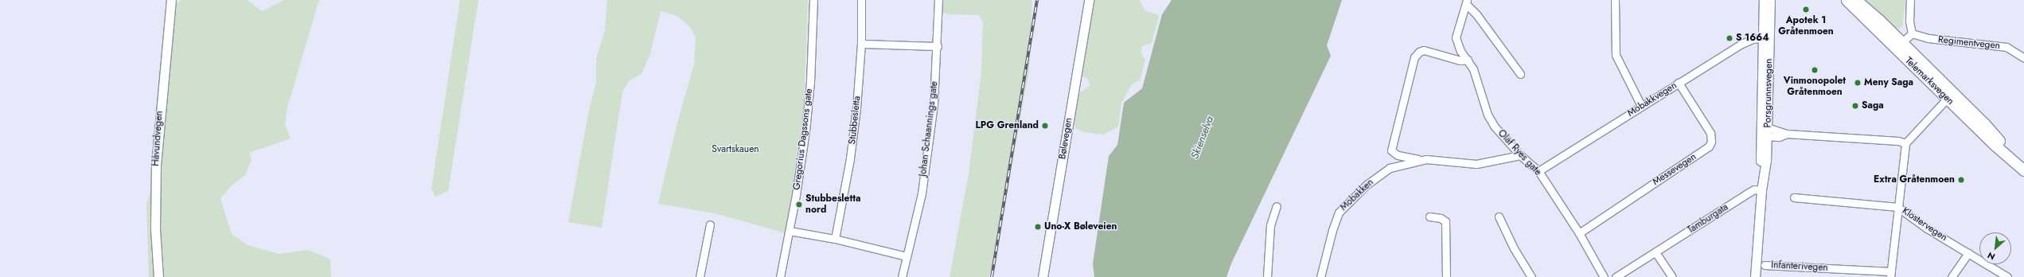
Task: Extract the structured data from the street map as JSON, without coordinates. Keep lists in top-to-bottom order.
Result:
{
  "streets": {
    "highway": ["Telemarksvegen"],
    "main road": ["Porsgrunnsvegen", "Håvundvegen", "Bølevegen"],
    "street": [
      "Regimentvegen",
      "Mobakkvegen",
      "Stubbesletta",
      "Johan Schaannings gate",
      "Gregorius Dagssons gate",
      "Olaf Ryes gate",
      "Messevegen",
      "Mobakken",
      "Tamburgata",
      "Klostervegen",
      "Infanterivegen"
    ]
  },
  "crossings": [
    ["Porsgrunnsvegen", "Mobakkvegen"],
    ["Porsgrunnsvegen", "Tamburgata"],
    ["Mobakkvegen", "Olaf Ryes gate"],
    ["Mobakkvegen", "Messevegen"],
    ["Olaf Ryes gate", "Messevegen"],
    ["Olaf Ryes gate", "Mobakken"],
    ["Klostervegen", "Infanterivegen"]
  ],
  "water": ["Skienselva"],
  "parks": ["Svartskauen"],
  "places": [
    "Apotek 1 Gråtenmoen",
    "S 1664",
    "Vinmonopolet Gråtenmoen",
    "Meny Saga",
    "Saga",
    "LPG Grenland",
    "Extra Gråtenmoen",
    "Stubbesletta nord",
    "Uno-X Bøleveien"
  ],
  "north": "bottom left"
}
